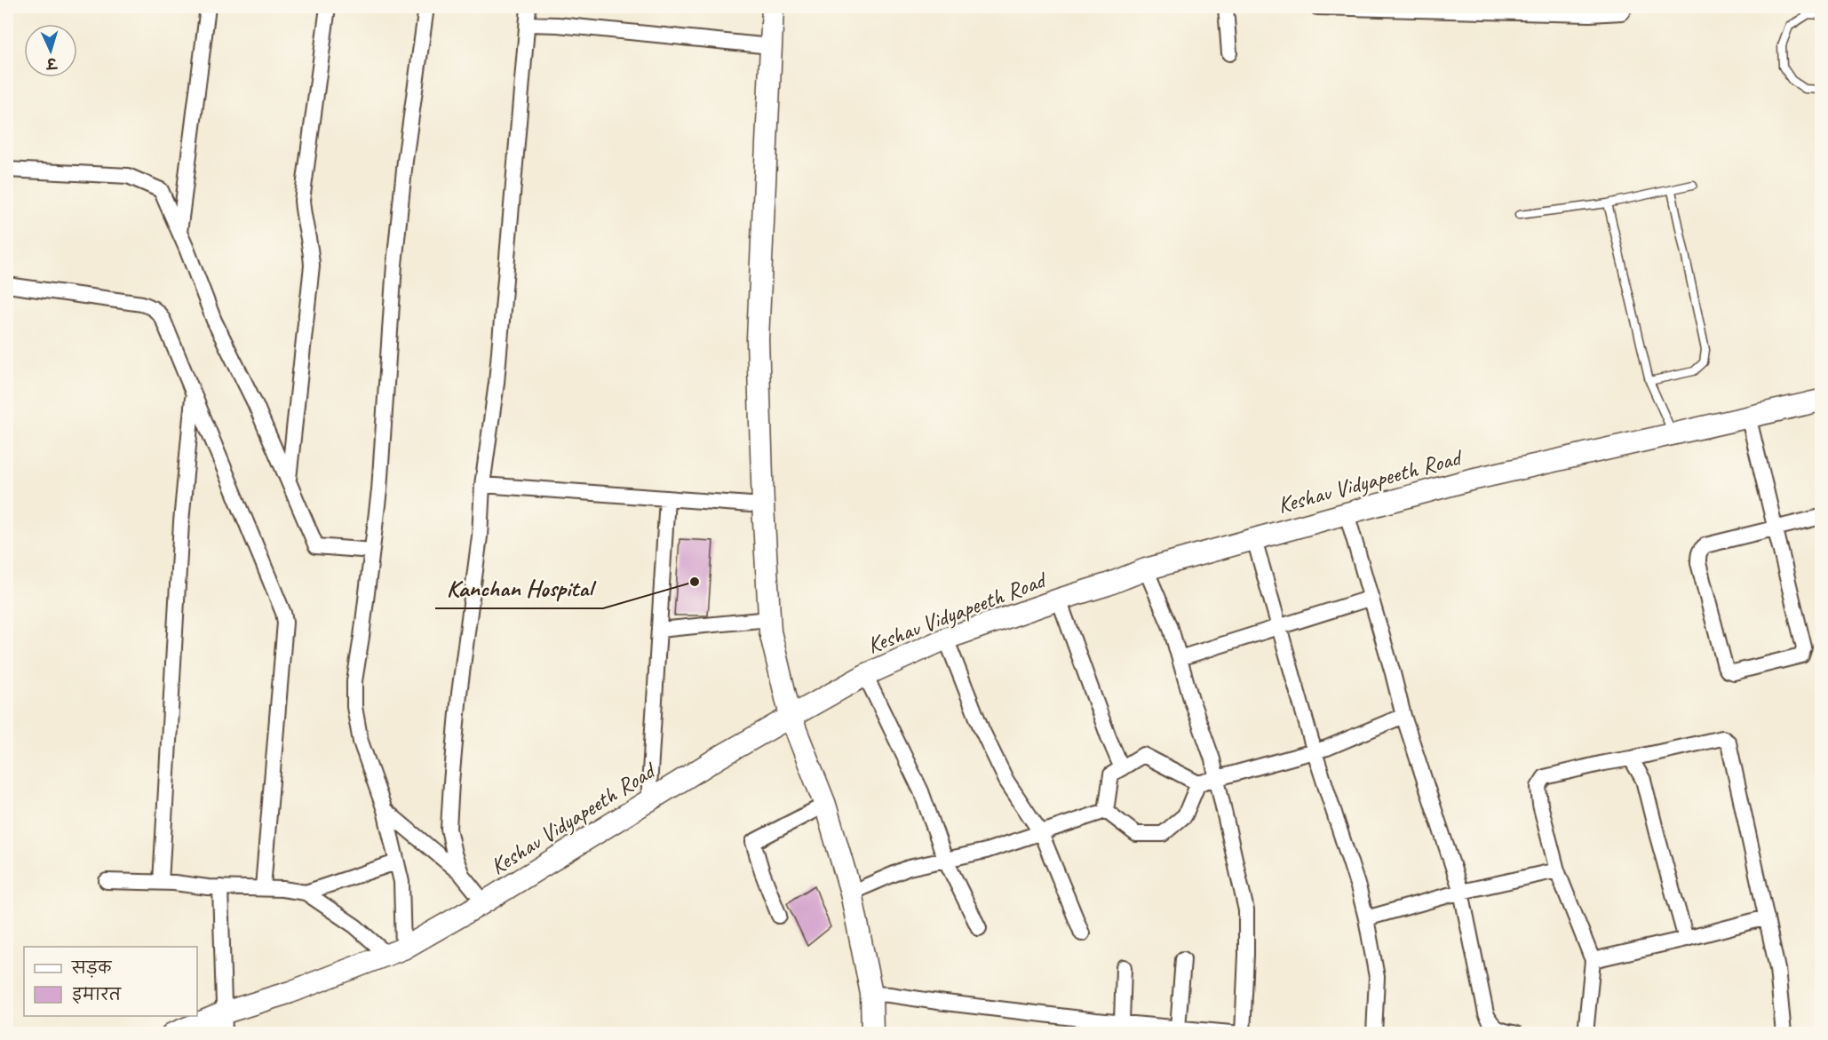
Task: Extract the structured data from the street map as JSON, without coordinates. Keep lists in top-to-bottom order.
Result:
{
  "streets": {
    "street": ["Keshav Vidyapeeth Road"]
  },
  "places": ["Kanchan Hospital"],
  "legend": ["सड़क", "इमारत"],
  "north": "bottom"
}
